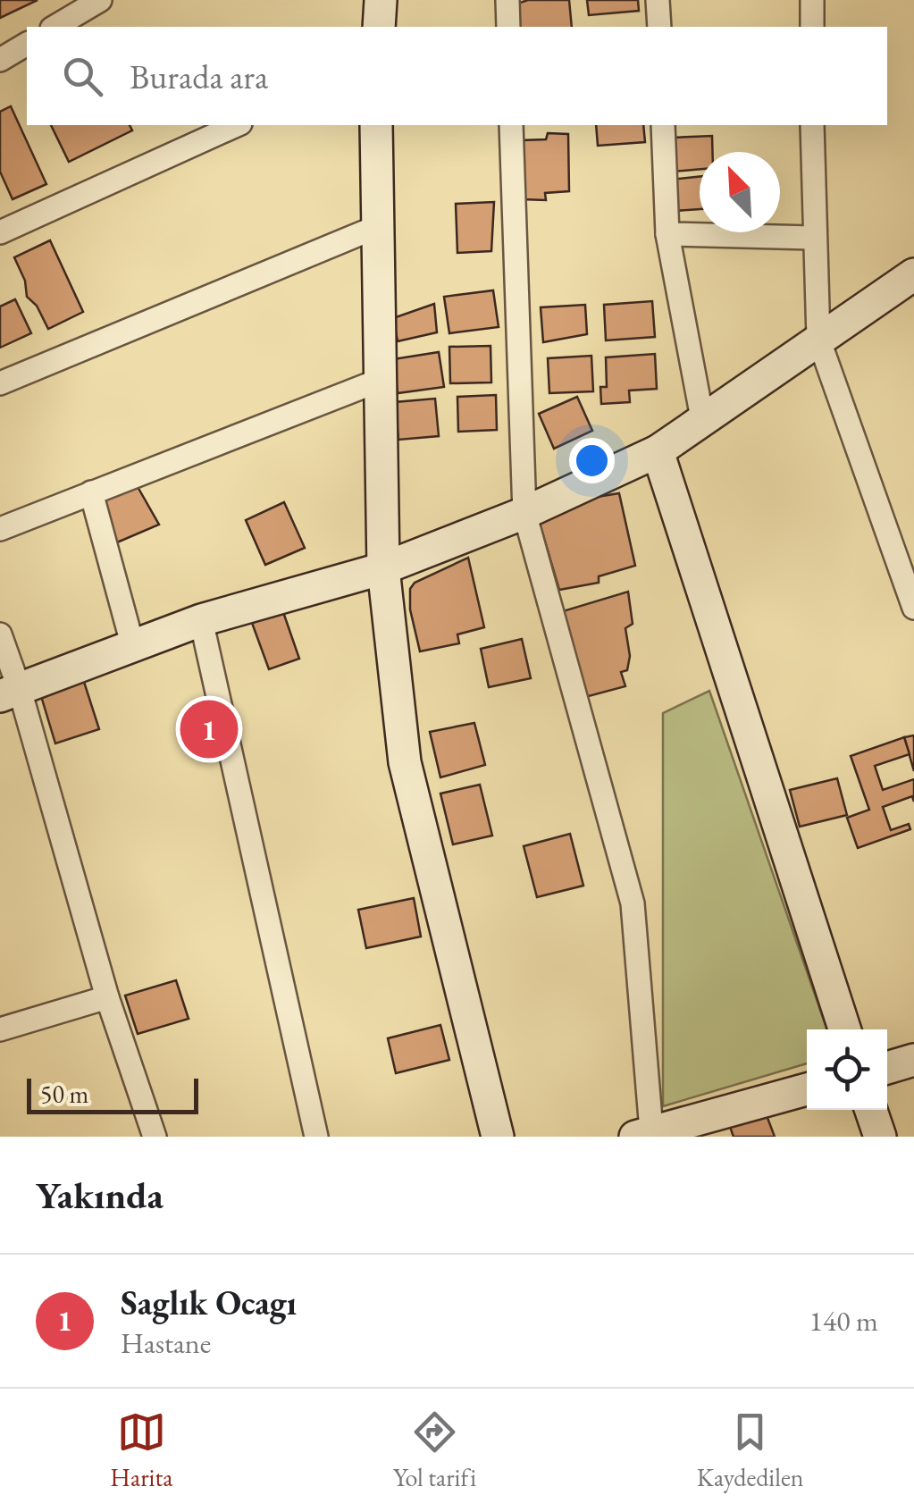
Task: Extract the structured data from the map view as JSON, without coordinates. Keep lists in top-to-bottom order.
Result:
{
  "scale_bar": "50 m",
  "north": "top left",
  "page": {
    "search": "Burada ara",
    "pins": "1",
    "scale": "50 m",
    "heading": "Yakında",
    "list": [
      {
        "mark": "1",
        "name": "Saglık Ocagı",
        "note": "Hastane",
        "value": "140 m"
      }
    ],
    "nav": ["Harita", "Yol tarifi", "Kaydedilen"]
  }
}
